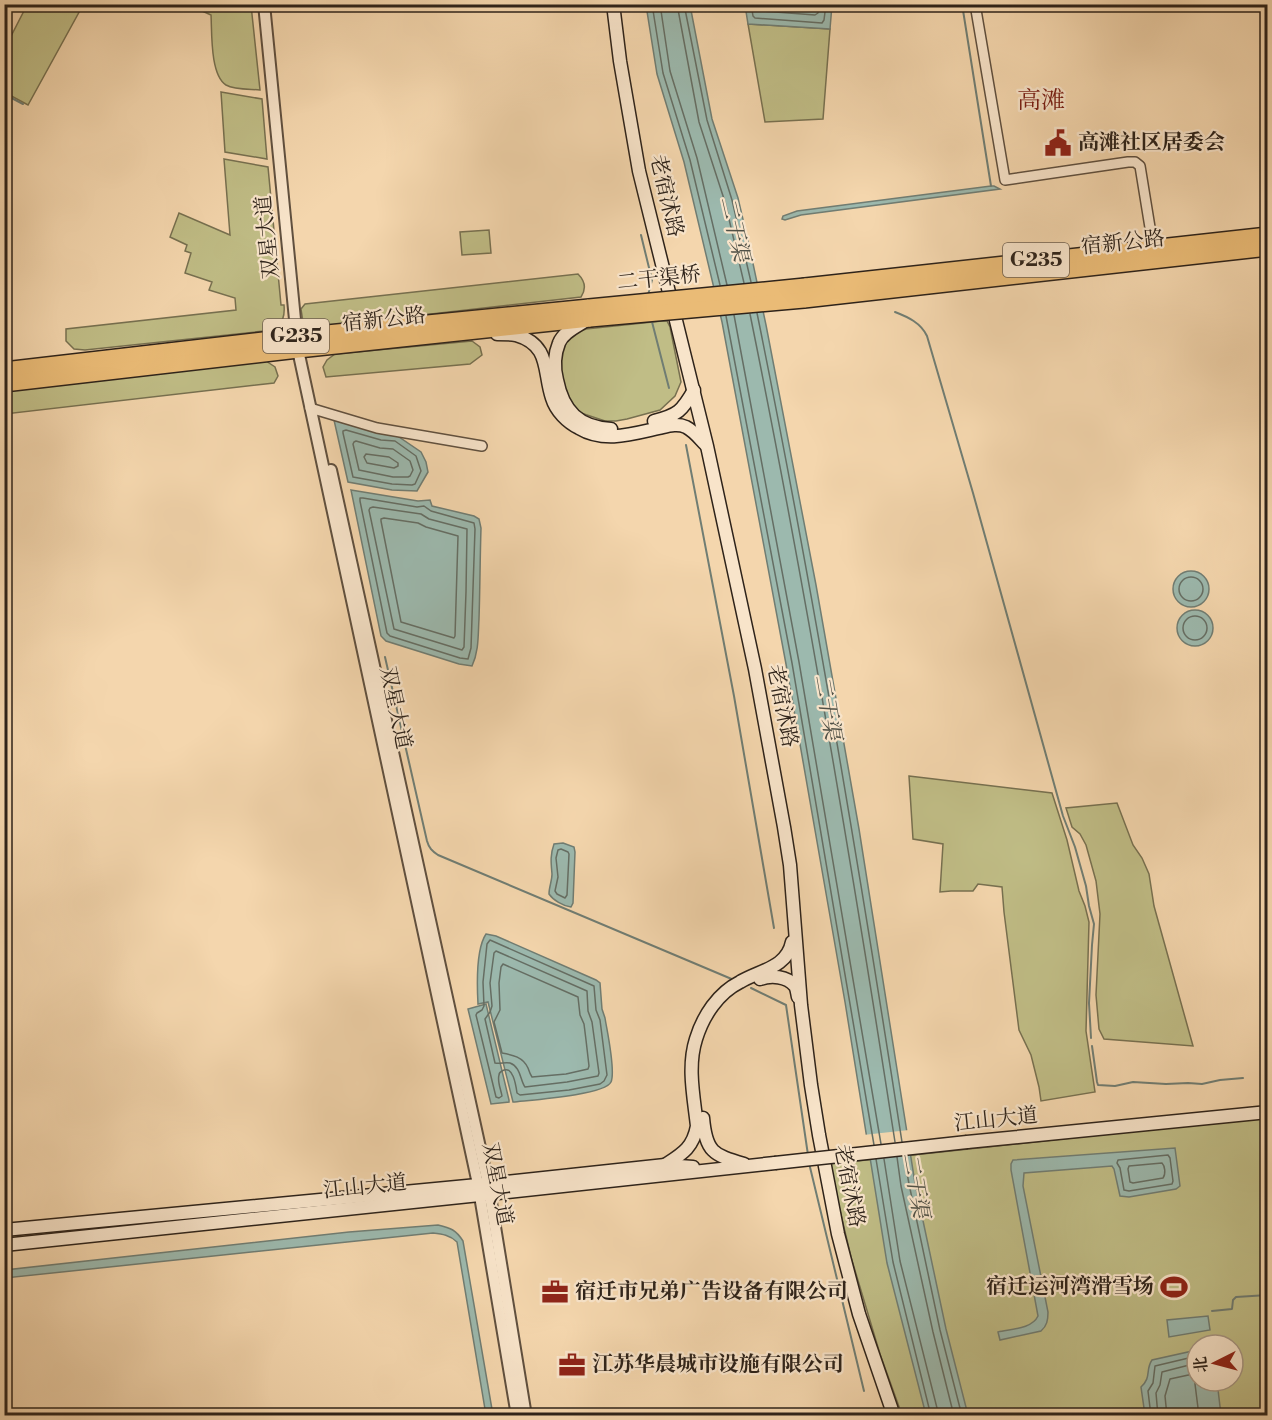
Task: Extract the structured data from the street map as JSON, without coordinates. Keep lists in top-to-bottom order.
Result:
{
  "streets": {
    "highway": ["宿新公路", "G235", "二干渠桥"],
    "main road": ["老宿沭路", "江山大道"],
    "street": ["双星大道"]
  },
  "crossings": [
    ["双星大道", "宿新公路"],
    ["双星大道", "江山大道"],
    ["宿新公路", "二干渠桥"]
  ],
  "districts": ["高滩"],
  "water": ["二干渠"],
  "places": {
    "public building": ["高滩社区居委会"],
    "sports": ["宿迁运河湾滑雪场"],
    "office": ["宿迁市兄弟广告设备有限公司", "江苏华晨城市设施有限公司"]
  },
  "north": "left"
}
